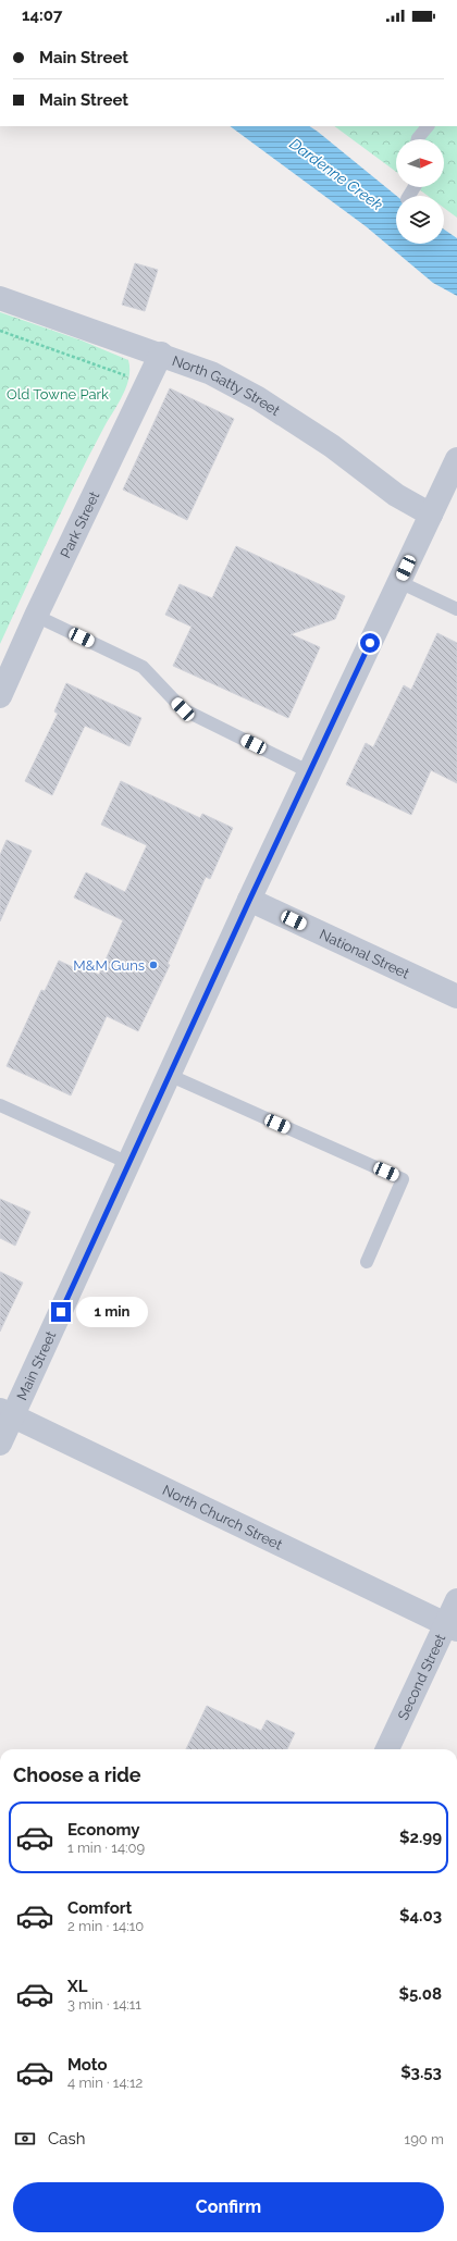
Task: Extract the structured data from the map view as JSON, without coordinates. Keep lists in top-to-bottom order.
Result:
{
  "streets": {
    "street": [
      "North Gatty Street",
      "Park Street",
      "National Street",
      "Main Street",
      "North Church Street",
      "Second Street"
    ]
  },
  "crossings": [
    ["North Gatty Street", "Park Street"],
    ["North Gatty Street", "Main Street"],
    ["National Street", "Main Street"],
    ["Main Street", "North Church Street"],
    ["North Church Street", "Second Street"]
  ],
  "water": ["Dardenne Creek"],
  "parks": ["Old Towne Park"],
  "places": ["M&M Guns"],
  "north": "right",
  "page": {
    "status": "14:07",
    "banner": ["Main Street", "Main Street"],
    "bubble": "1 min",
    "heading": "Choose a ride",
    "list": [
      {
        "name": "Economy",
        "note": "1 min · 14:09",
        "value": "$2.99"
      },
      {
        "name": "Comfort",
        "note": "2 min · 14:10",
        "value": "$4.03"
      },
      {
        "name": "XL",
        "note": "3 min · 14:11",
        "value": "$5.08"
      },
      {
        "name": "Moto",
        "note": "4 min · 14:12",
        "value": "$3.53"
      }
    ],
    "pay": ["Cash", "190 m"],
    "buttons": "Confirm"
  }
}
